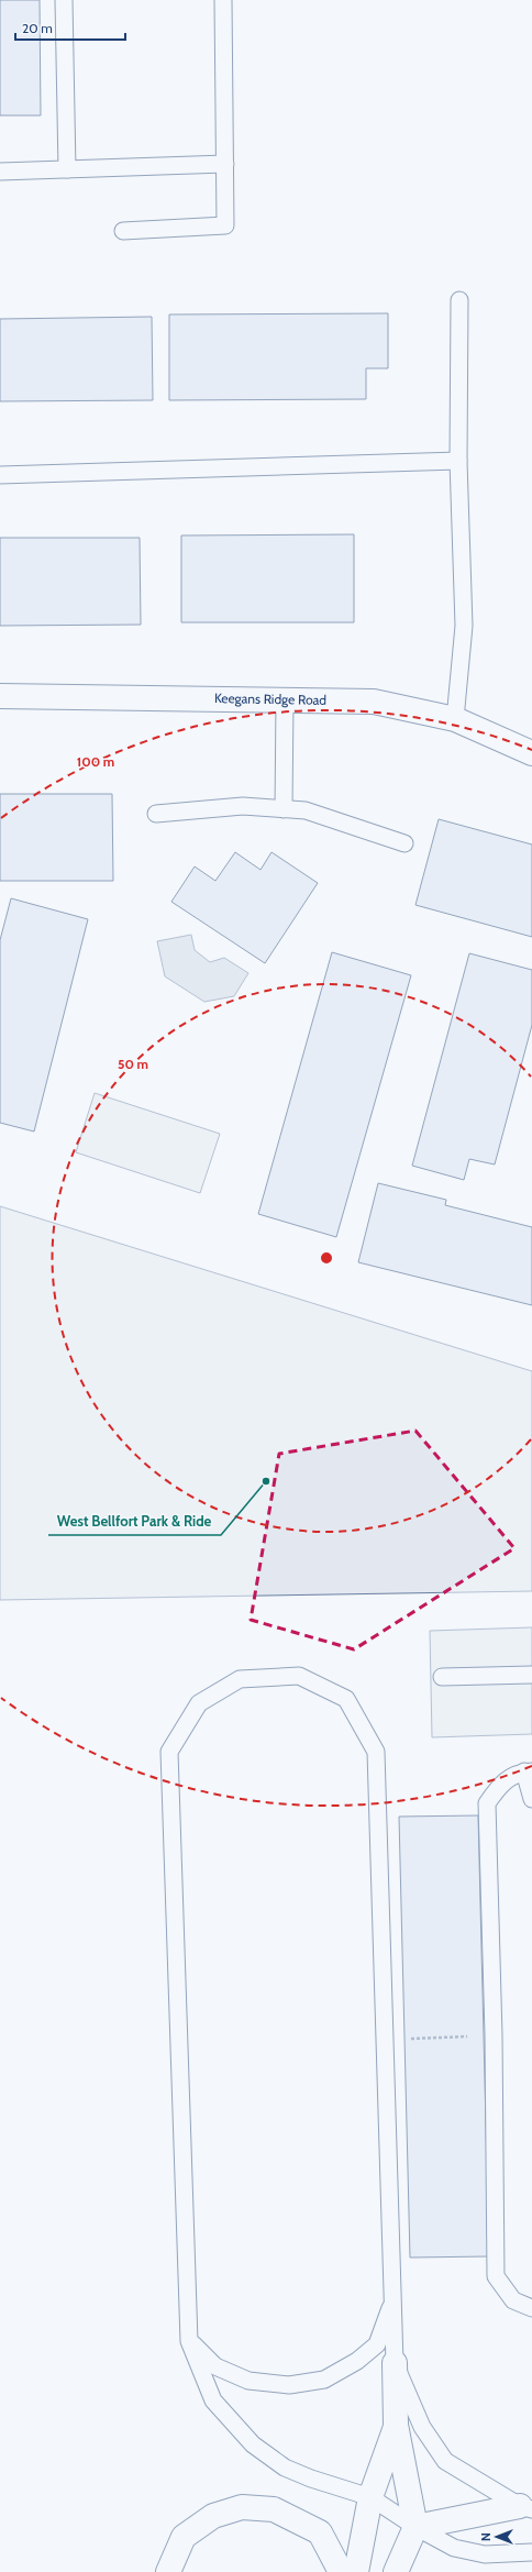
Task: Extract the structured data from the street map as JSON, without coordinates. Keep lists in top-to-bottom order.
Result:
{
  "streets": {
    "main road": ["Keegans Ridge Road"]
  },
  "places": ["West Bellfort Park & Ride"],
  "scale_bar": "20 m",
  "north": "left",
  "rings": ["100 m", "50 m"]
}
